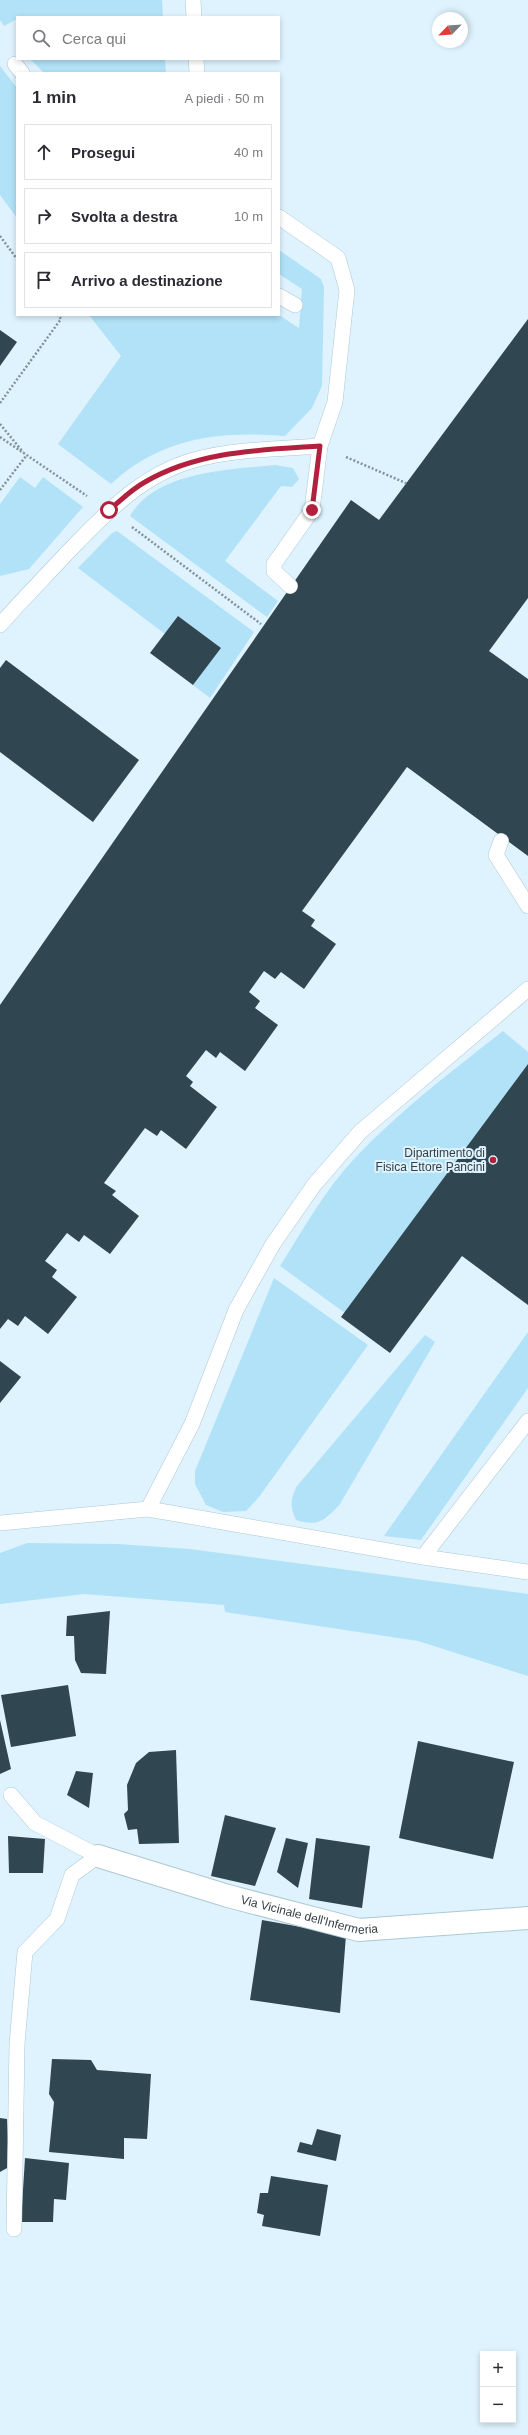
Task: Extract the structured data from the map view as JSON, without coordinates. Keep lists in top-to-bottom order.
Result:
{
  "streets": {
    "street": ["Via Vicinale dell'Infermeria"]
  },
  "places": ["Dipartimento di Fisica Ettore Pancini"],
  "north": "bottom left",
  "page": {
    "search": "Cerca qui",
    "heading": ["1 min", "A piedi · 50 m"],
    "list": [
      ["Prosegui", "40 m"],
      ["Svolta a destra", "10 m"],
      "Arrivo a destinazione"
    ],
    "map_buttons": ["+", "−"]
  }
}
